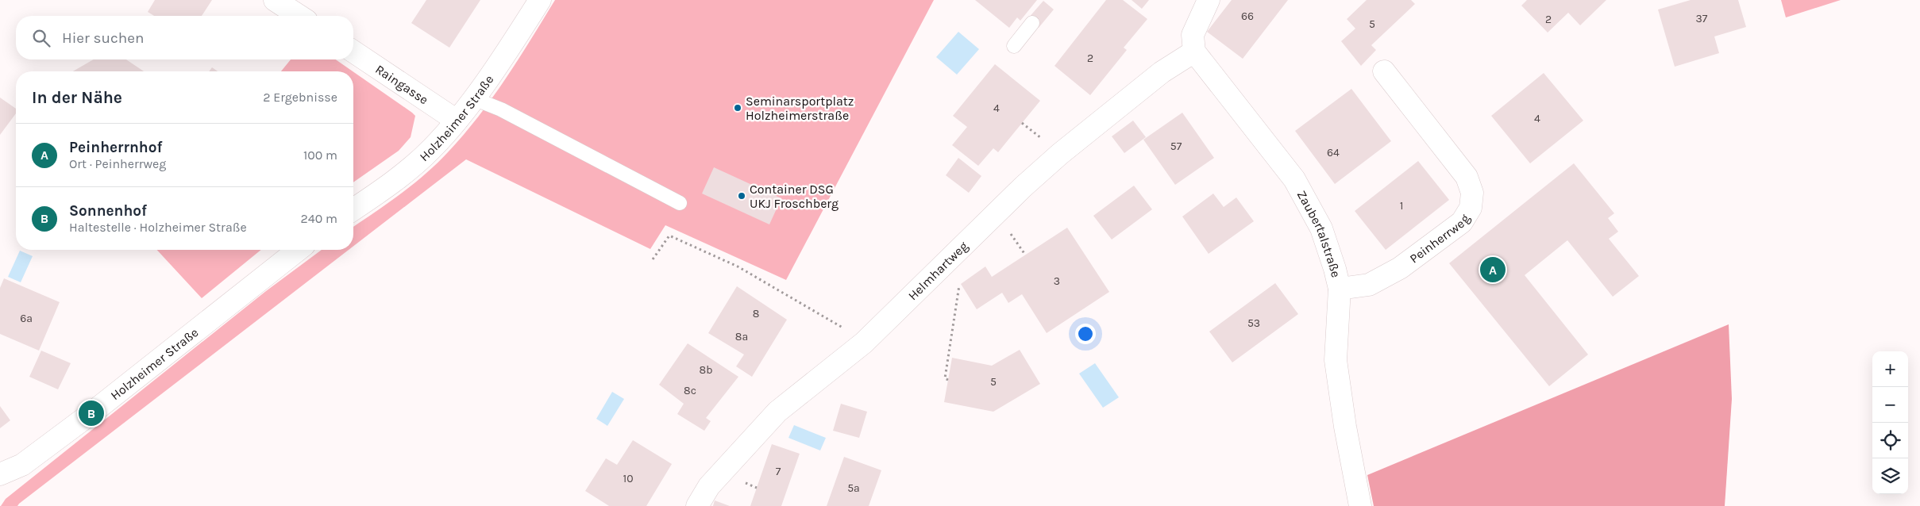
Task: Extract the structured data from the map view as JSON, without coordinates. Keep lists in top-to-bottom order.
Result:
{
  "streets": {
    "street": [
      "Raingasse",
      "Holzheimer Straße",
      "Zaubertalstraße",
      "Peinherrweg",
      "Helmhartweg"
    ]
  },
  "crossings": [
    ["Raingasse", "Holzheimer Straße"],
    ["Zaubertalstraße", "Peinherrweg"],
    ["Zaubertalstraße", "Helmhartweg"]
  ],
  "places": ["Seminarsportplatz Holzheimerstraße", "Container DSG UKJ Froschberg"],
  "house_numbers": [
    "66",
    "37",
    "2",
    "5",
    "2",
    "4",
    "4",
    "57",
    "64",
    "1",
    "3",
    "8",
    "6a",
    "53",
    "8a",
    "8b",
    "5",
    "8c",
    "7",
    "10",
    "5a"
  ],
  "page": {
    "search": "Hier suchen",
    "heading": ["In der Nähe", "2 Ergebnisse"],
    "list": [
      {
        "mark": "A",
        "name": "Peinherrnhof",
        "note": "Ort · Peinherrweg",
        "value": "100 m"
      },
      {
        "mark": "B",
        "name": "Sonnenhof",
        "note": "Haltestelle · Holzheimer Straße",
        "value": "240 m"
      }
    ],
    "pins": ["A", "B"],
    "map_buttons": ["+", "−"]
  }
}
